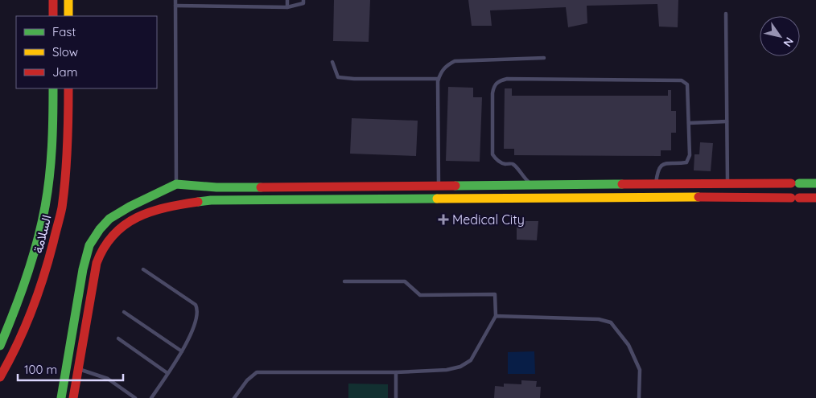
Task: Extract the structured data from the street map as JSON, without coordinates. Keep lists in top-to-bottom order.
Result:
{
  "streets": {
    "street": ["السلامة"]
  },
  "places": {
    "health": ["Medical City"]
  },
  "legend": ["Fast", "Slow", "Jam"],
  "scale_bar": "100 m",
  "north": "bottom right"
}
